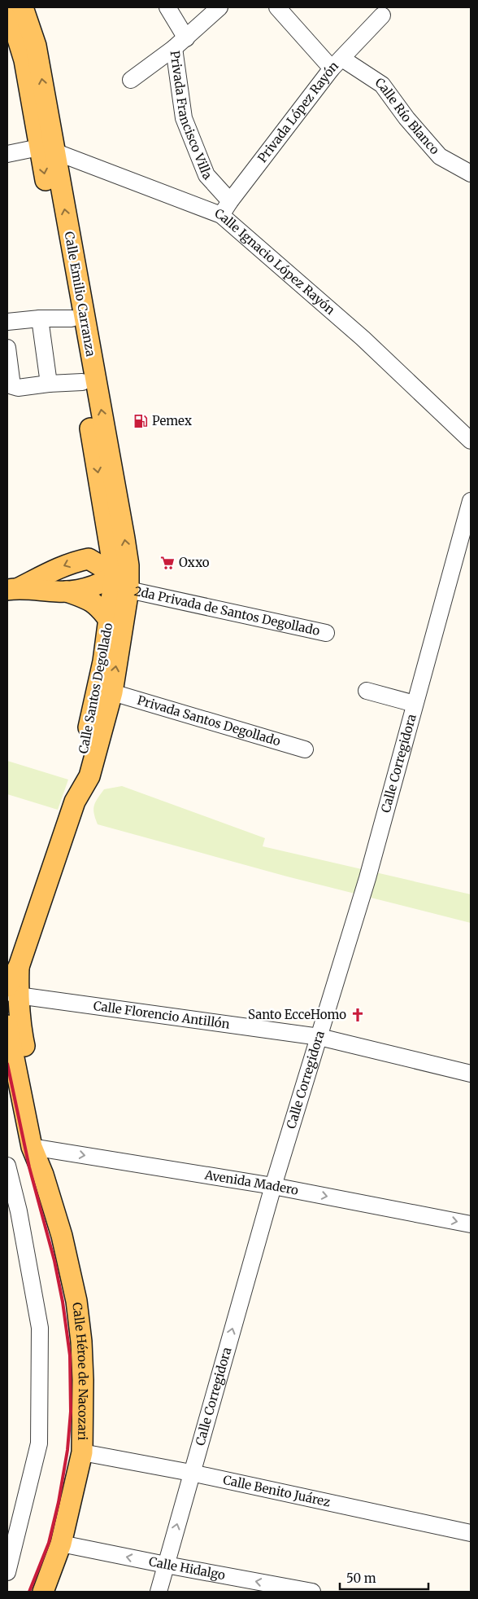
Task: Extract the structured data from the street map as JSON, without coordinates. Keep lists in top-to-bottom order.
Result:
{
  "streets": {
    "main road": ["Calle Emilio Carranza", "Calle Santos Degollado", "Calle Héroe de Nacozari"],
    "street": [
      "Privada López Rayón",
      "Privada Francisco Villa",
      "Calle Río Blanco",
      "Calle Ignacio López Rayón",
      "2da Privada de Santos Degollado",
      "Privada Santos Degollado",
      "Calle Corregidora",
      "Calle Florencio Antillón",
      "Avenida Madero",
      "Calle Benito Juárez",
      "Calle Hidalgo"
    ]
  },
  "crossings": [
    ["Privada López Rayón", "Privada Francisco Villa"],
    ["Privada López Rayón", "Calle Río Blanco"],
    ["Privada López Rayón", "Calle Ignacio López Rayón"],
    ["Calle Ignacio López Rayón", "Calle Emilio Carranza"],
    ["Calle Emilio Carranza", "2da Privada de Santos Degollado"],
    ["Calle Emilio Carranza", "Calle Santos Degollado"],
    ["2da Privada de Santos Degollado", "Calle Santos Degollado"],
    ["Calle Santos Degollado", "Privada Santos Degollado"],
    ["Calle Santos Degollado", "Calle Florencio Antillón"],
    ["Calle Santos Degollado", "Calle Héroe de Nacozari"],
    ["Calle Corregidora", "Calle Florencio Antillón"],
    ["Calle Corregidora", "Avenida Madero"],
    ["Calle Corregidora", "Calle Benito Juárez"],
    ["Calle Corregidora", "Calle Hidalgo"],
    ["Calle Florencio Antillón", "Calle Héroe de Nacozari"],
    ["Avenida Madero", "Calle Héroe de Nacozari"],
    ["Calle Héroe de Nacozari", "Calle Benito Juárez"],
    ["Calle Héroe de Nacozari", "Calle Hidalgo"]
  ],
  "one_way": ["Avenida Madero", "Calle Hidalgo"],
  "places": {
    "fuel station": ["Pemex"],
    "supermarket": ["Oxxo"],
    "church": ["Santo EcceHomo"]
  },
  "scale_bar": "50 m"
}
